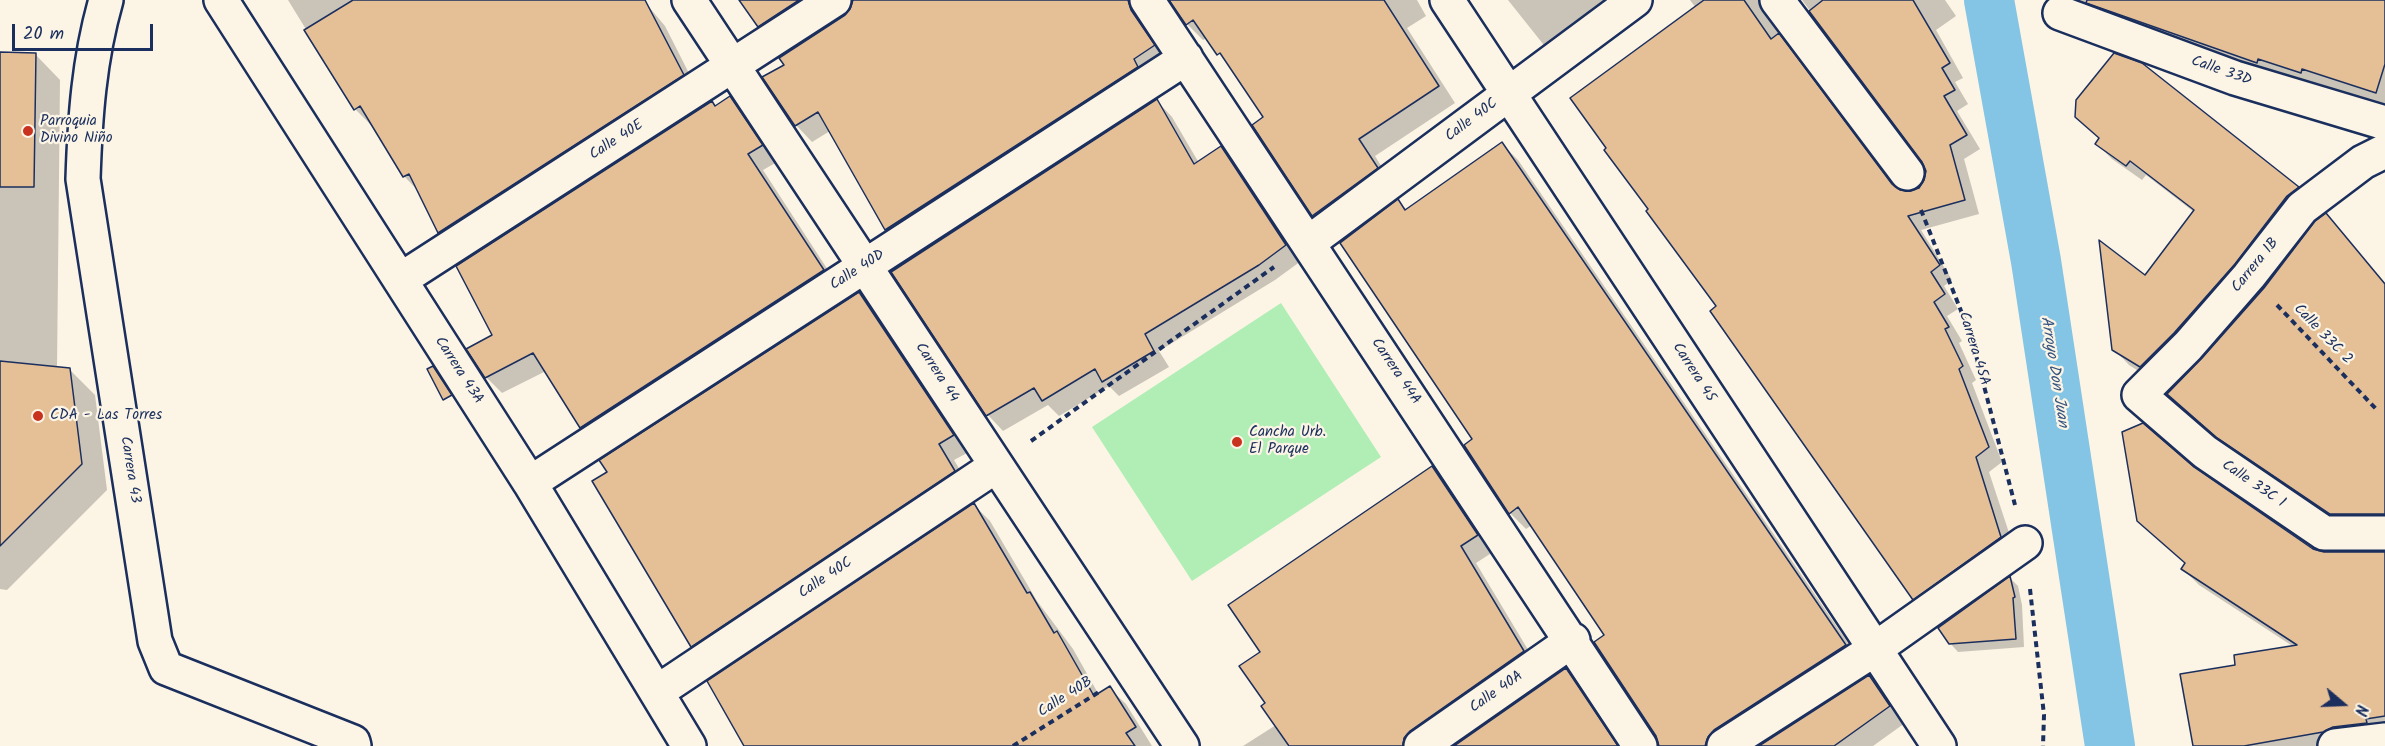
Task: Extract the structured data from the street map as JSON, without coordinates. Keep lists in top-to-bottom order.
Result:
{
  "streets": {
    "street": [
      "Calle 33D",
      "Calle 40C",
      "Calle 40E",
      "Carrera 1B",
      "Calle 40D",
      "Carrera 43A",
      "Carrera 44A",
      "Carrera 44",
      "Carrera 45",
      "Carrera 43",
      "Calle 33C 1",
      "Calle 40A"
    ],
    "path": ["Calle 33C 2", "Carrera 45A", "Calle 40B"]
  },
  "crossings": [
    ["Calle 40C", "Carrera 43A"],
    ["Calle 40C", "Carrera 44A"],
    ["Calle 40C", "Carrera 44"],
    ["Calle 40C", "Carrera 45"],
    ["Calle 40E", "Carrera 43A"],
    ["Calle 40E", "Carrera 44"],
    ["Carrera 1B", "Calle 33C 2"],
    ["Carrera 1B", "Calle 33C 1"],
    ["Calle 40D", "Carrera 43A"],
    ["Calle 40D", "Carrera 44A"],
    ["Calle 40D", "Carrera 44"],
    ["Carrera 44A", "Calle 40A"],
    ["Carrera 44", "Calle 40B"]
  ],
  "water": ["Arroyo Don Juan"],
  "places": ["Parroquia Divino Niño", "CDA - Las Torres", "Cancha Urb. El Parque"],
  "scale_bar": "20 m",
  "north": "right"
}
